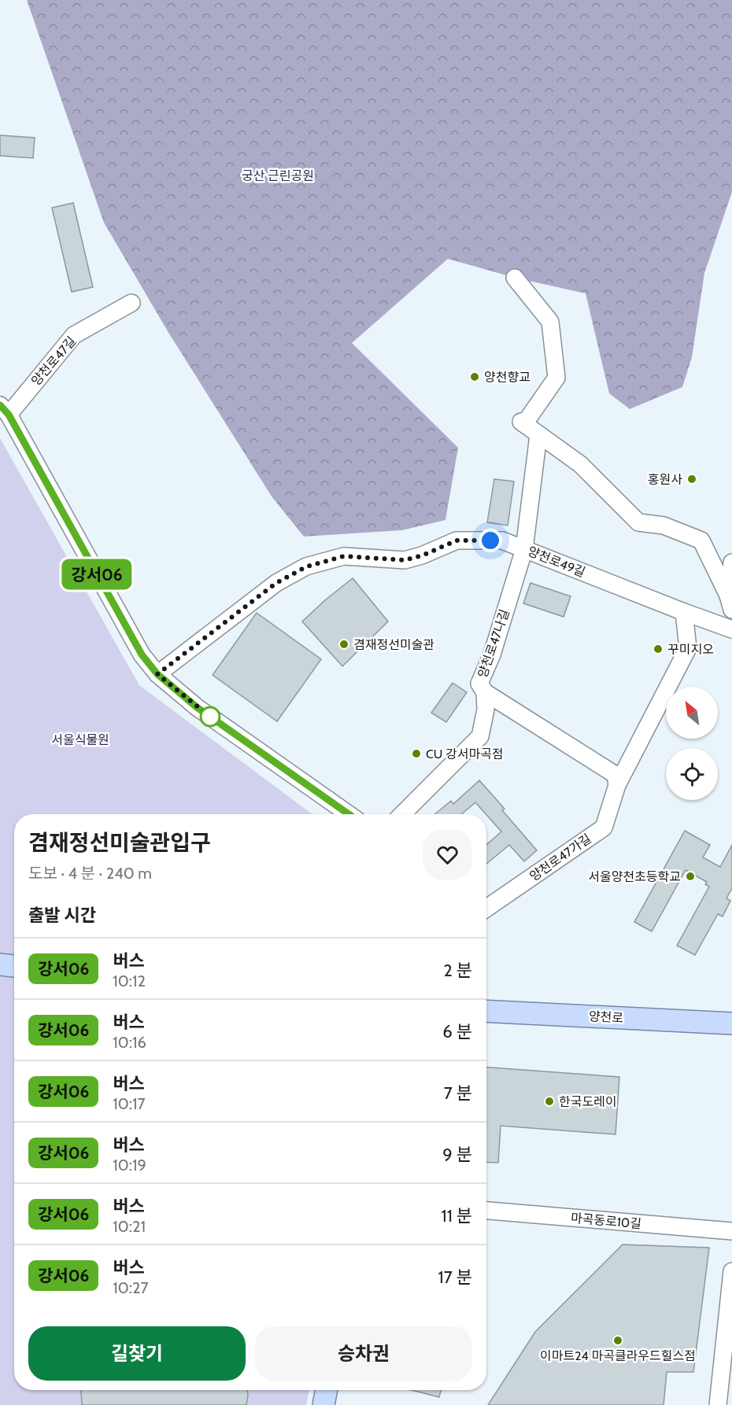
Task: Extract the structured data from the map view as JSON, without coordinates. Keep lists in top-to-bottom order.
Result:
{
  "streets": {
    "main road": ["양천로"],
    "street": [
      "양천로47길",
      "양천로49길",
      "양천로47나길",
      "양천로47가길",
      "마곡동로10길"
    ]
  },
  "crossings": [
    ["양천로47길", "양천로49길"],
    ["양천로49길", "양천로47나길"],
    ["양천로49길", "양천로47가길"]
  ],
  "parks": ["궁산 근린공원", "서울식물원"],
  "places": [
    "양천향교",
    "홍원사",
    "겸재정선미술관",
    "꾸미지오",
    "CU 강서마곡점",
    "서울양천초등학교",
    "한국도레이",
    "이마트24 마곡클라우드힐스점"
  ],
  "lines": ["bus line 강서06"],
  "north": "top left",
  "page": {
    "on_map": "강서06",
    "heading": [
      ["겸재정선미술관입구", "도보 · 4 분 · 240 m"],
      "출발 시간"
    ],
    "list": [
      {
        "mark": "강서06",
        "name": "버스",
        "note": "10:12",
        "value": "2 분"
      },
      {
        "mark": "강서06",
        "name": "버스",
        "note": "10:16",
        "value": "6 분"
      },
      {
        "mark": "강서06",
        "name": "버스",
        "note": "10:17",
        "value": "7 분"
      },
      {
        "mark": "강서06",
        "name": "버스",
        "note": "10:19",
        "value": "9 분"
      },
      {
        "mark": "강서06",
        "name": "버스",
        "note": "10:21",
        "value": "11 분"
      },
      {
        "mark": "강서06",
        "name": "버스",
        "note": "10:27",
        "value": "17 분"
      }
    ],
    "buttons": ["길찾기", "승차권"]
  }
}
